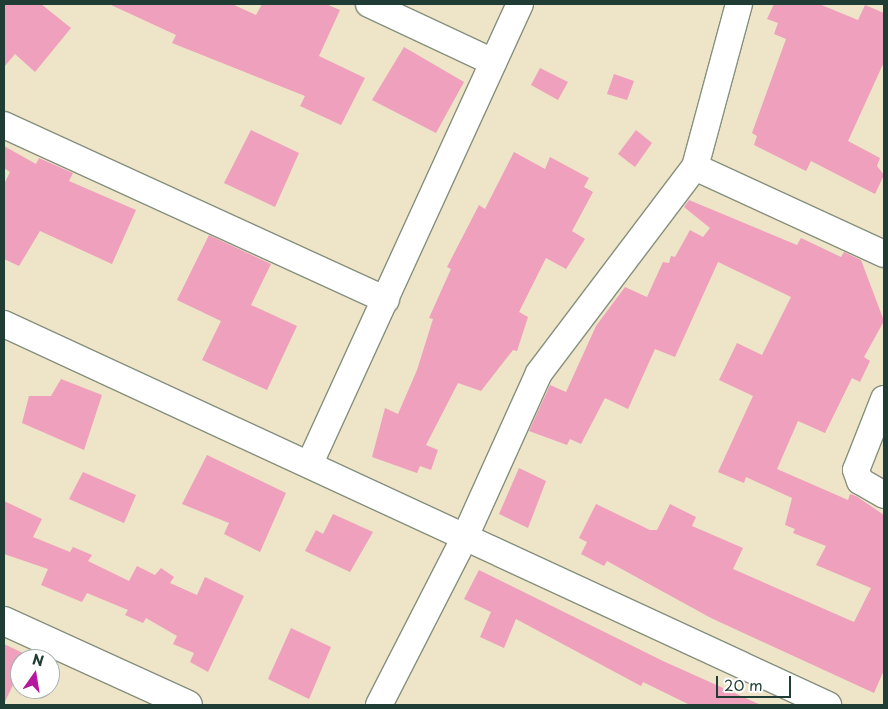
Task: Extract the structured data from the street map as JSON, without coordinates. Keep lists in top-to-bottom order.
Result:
{
  "scale_bar": "20 m",
  "north": "top"
}
